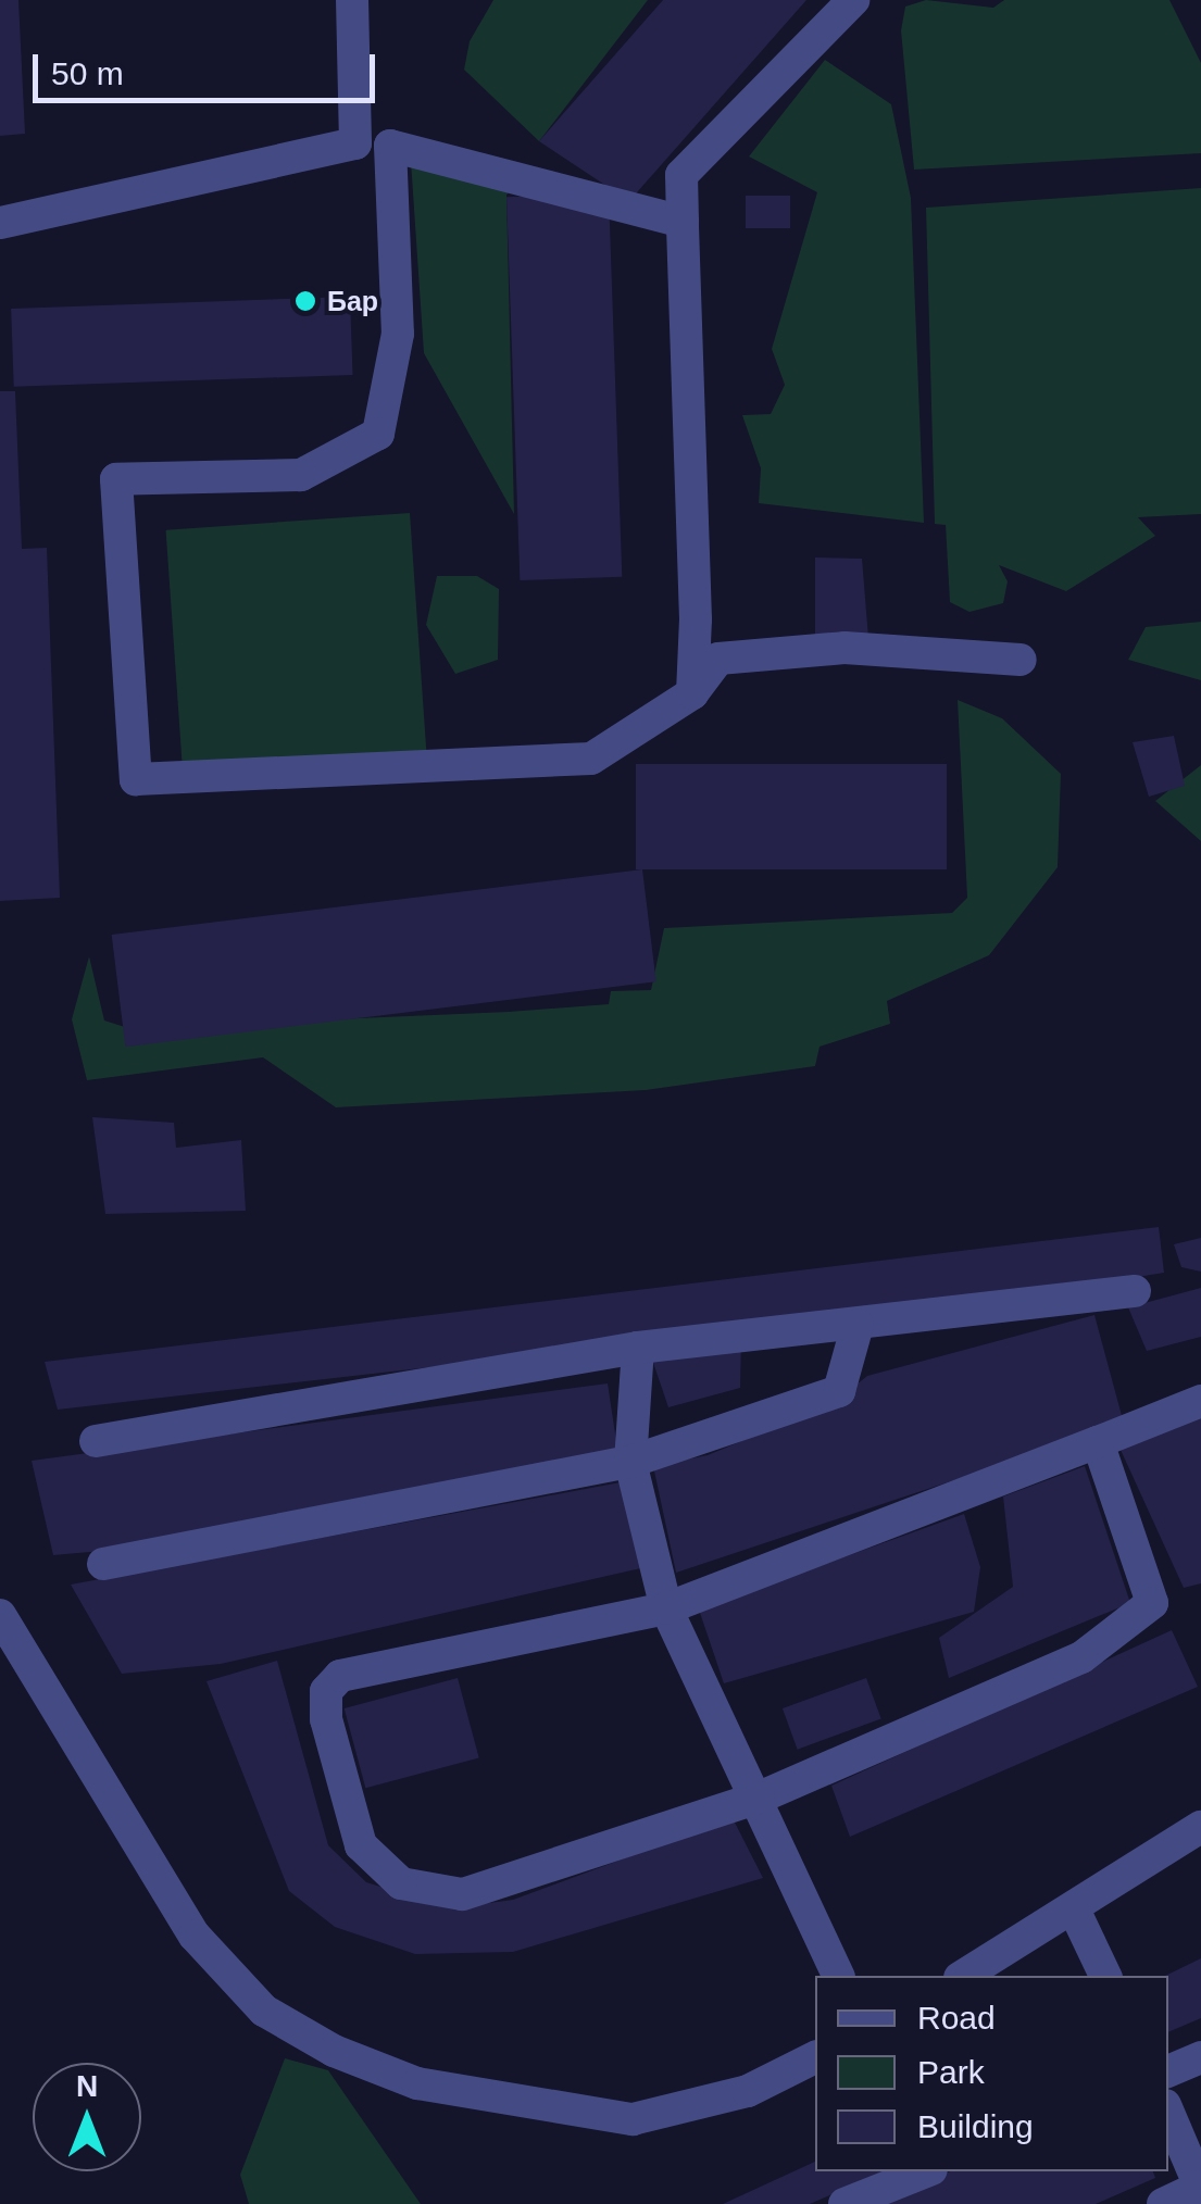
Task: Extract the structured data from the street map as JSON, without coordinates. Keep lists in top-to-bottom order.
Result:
{
  "places": ["Бар"],
  "legend": ["Road", "Park", "Building"],
  "scale_bar": "50 m",
  "north": "top"
}
